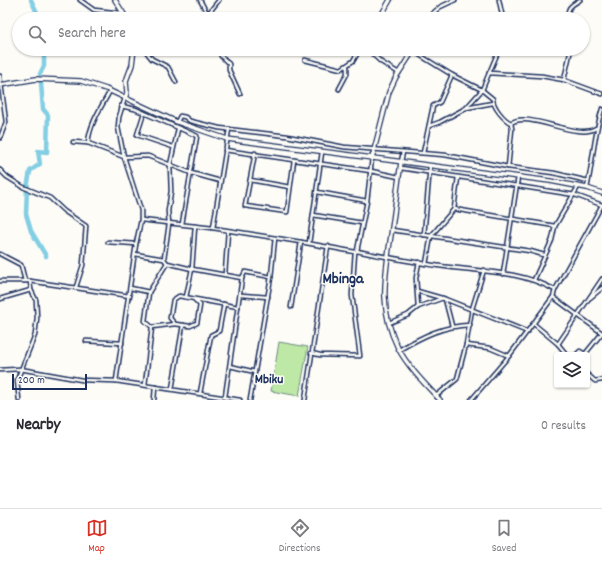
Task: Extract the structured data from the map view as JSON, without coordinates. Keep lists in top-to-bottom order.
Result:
{
  "districts": ["Mbinga", "Mbiku"],
  "scale_bar": "200 m",
  "page": {
    "search": "Search here",
    "scale": "200 m",
    "heading": ["Nearby", "0 results"],
    "nav": ["Map", "Directions", "Saved"]
  }
}
